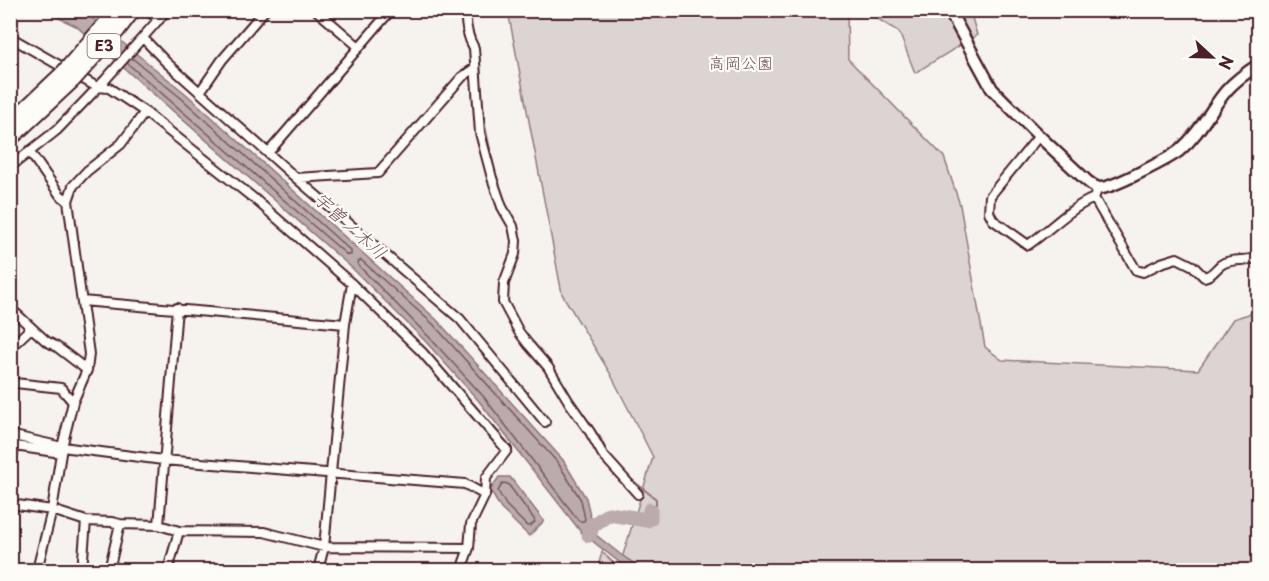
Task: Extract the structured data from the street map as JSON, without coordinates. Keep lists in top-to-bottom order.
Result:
{
  "streets": {
    "highway": ["E3"]
  },
  "water": ["宇曽ノ木川"],
  "parks": ["高岡公園"],
  "north": "right"
}
